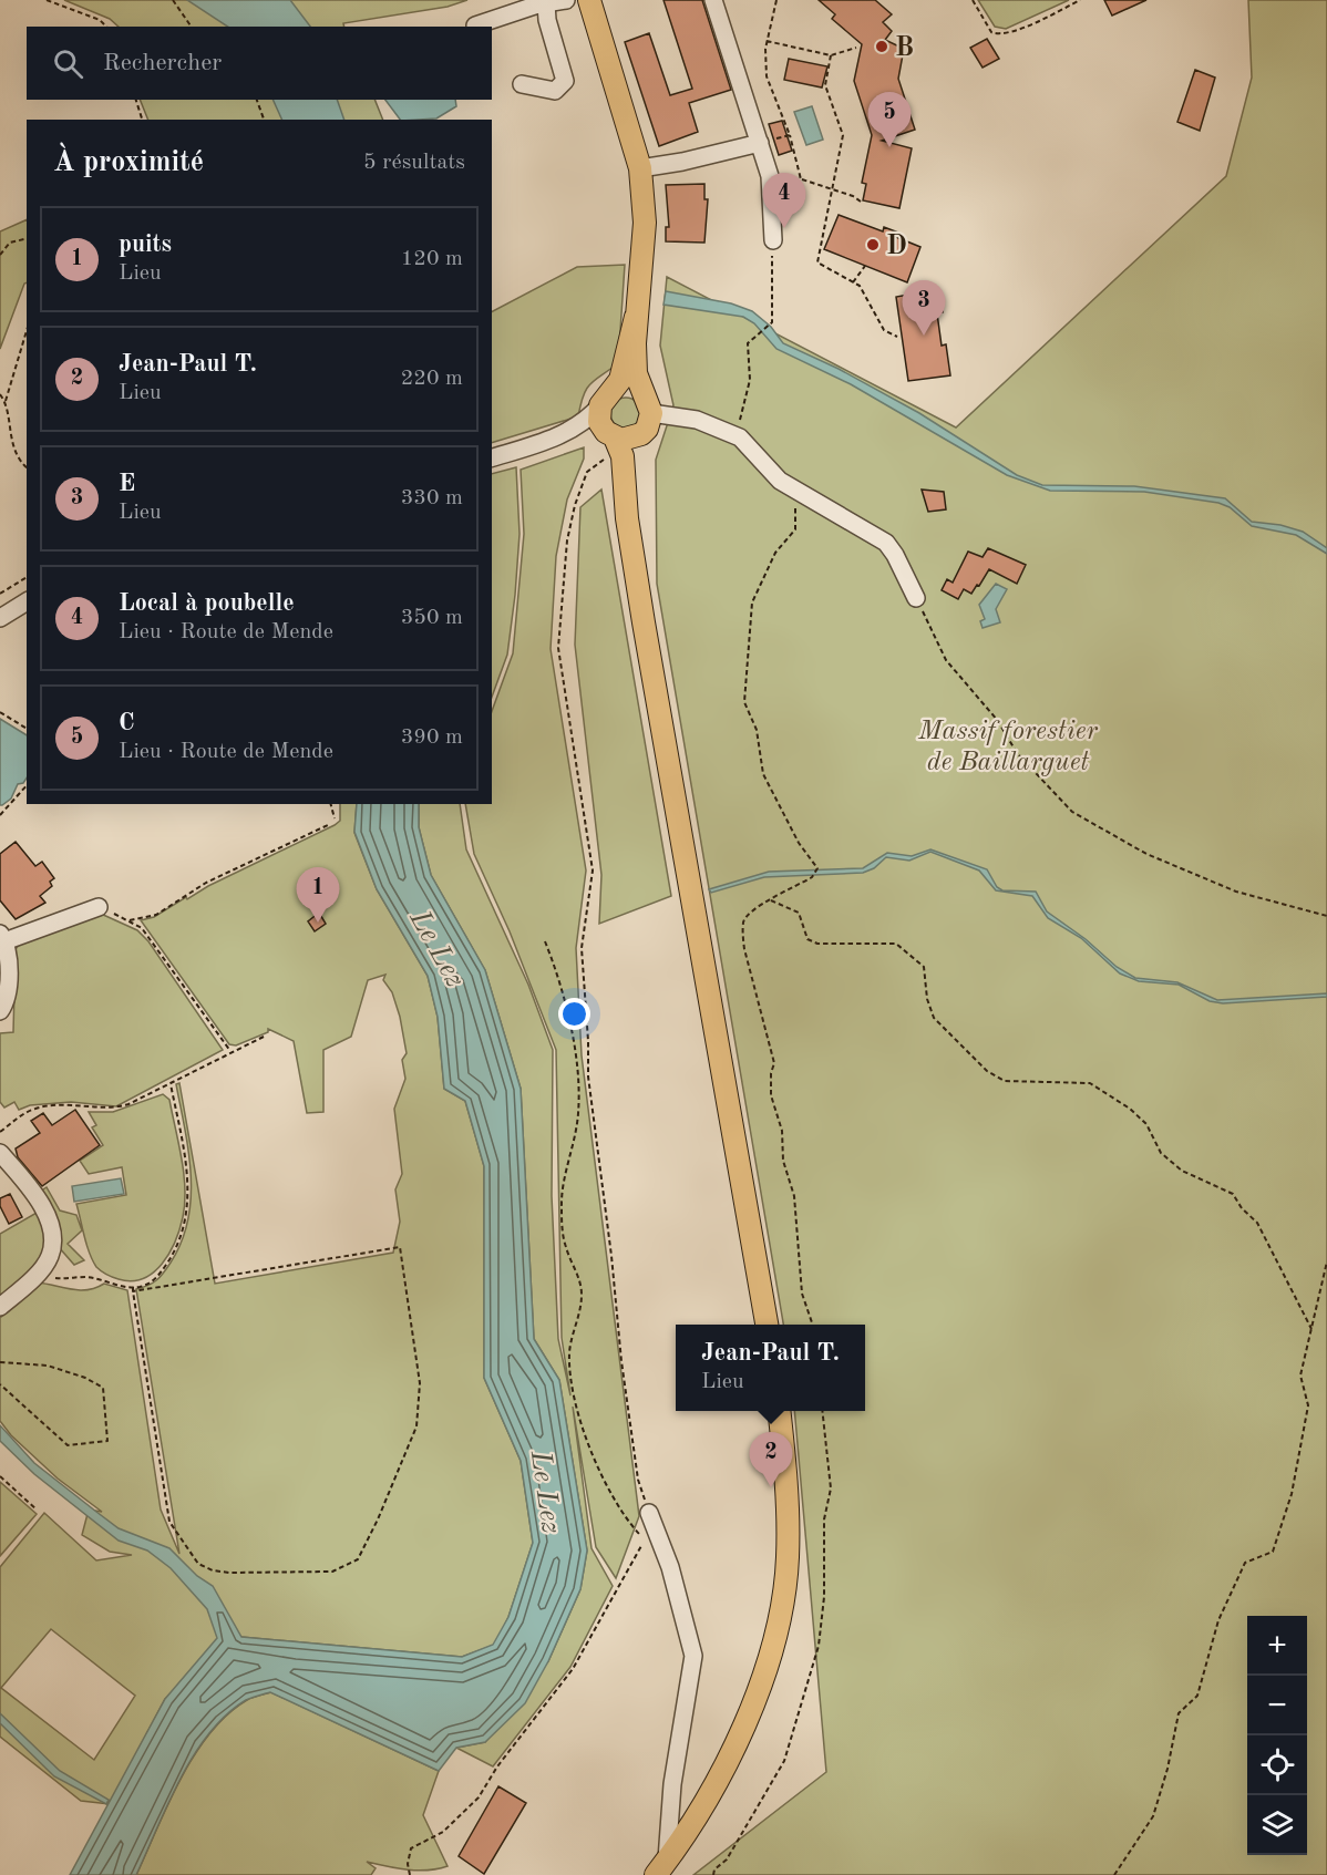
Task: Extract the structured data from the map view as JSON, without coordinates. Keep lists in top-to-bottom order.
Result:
{
  "water": ["Le Lez"],
  "parks": ["Massif forestier de Baillarguet"],
  "places": ["B", "D"],
  "page": {
    "search": "Rechercher",
    "pins": [
      "5",
      "4",
      "3",
      "1",
      "2"
    ],
    "heading": ["À proximité", "5 résultats"],
    "list": [
      {
        "mark": "1",
        "name": "puits",
        "note": "Lieu",
        "value": "120 m"
      },
      {
        "mark": "2",
        "name": "Jean-Paul T.",
        "note": "Lieu",
        "value": "220 m"
      },
      {
        "mark": "3",
        "name": "E",
        "note": "Lieu",
        "value": "330 m"
      },
      {
        "mark": "4",
        "name": "Local à poubelle",
        "note": "Lieu · Route de Mende",
        "value": "350 m"
      },
      {
        "mark": "5",
        "name": "C",
        "note": "Lieu · Route de Mende",
        "value": "390 m"
      }
    ],
    "popup": ["Jean-Paul T.", "Lieu"],
    "map_buttons": ["+", "−"]
  }
}
